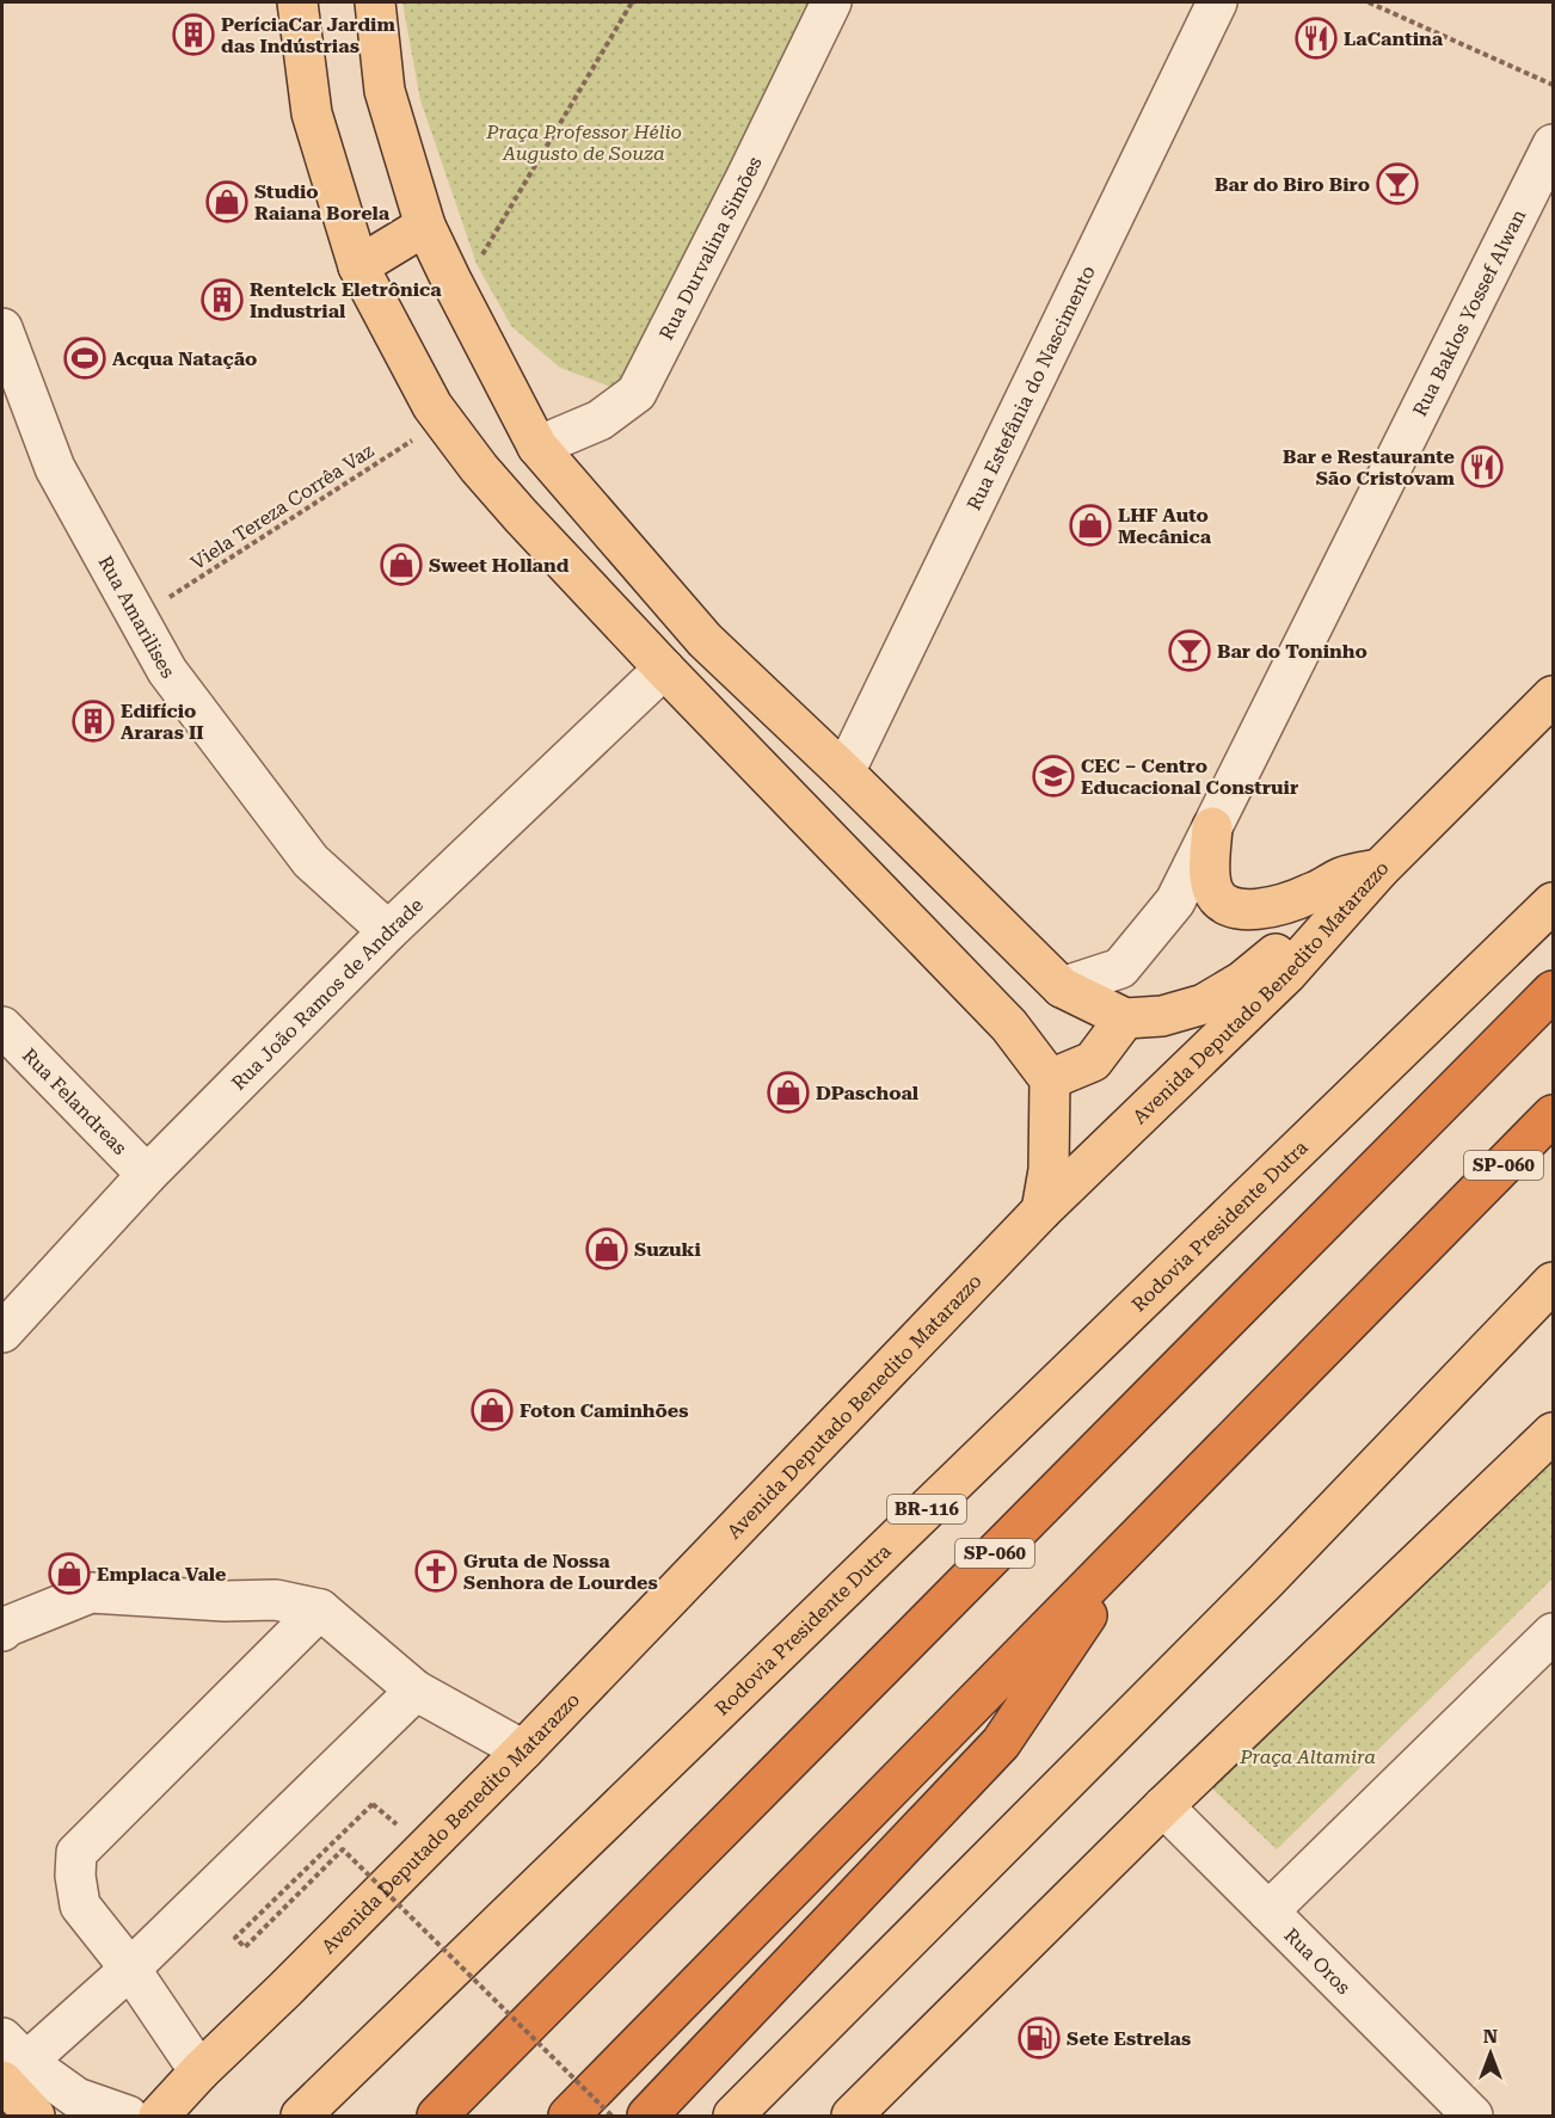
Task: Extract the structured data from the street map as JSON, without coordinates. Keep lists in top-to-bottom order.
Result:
{
  "streets": {
    "highway": ["SP-060"],
    "main road": ["Avenida Deputado Benedito Matarazzo", "Rodovia Presidente Dutra", "BR-116"],
    "street": [
      "Rua Durvalina Simões",
      "Rua Baklos Yossef Alwan",
      "Rua Estefânia do Nascimento",
      "Rua Amarilises",
      "Rua João Ramos de Andrade",
      "Rua Felandreas",
      "Rua Oros"
    ],
    "path": ["Viela Tereza Corrêa Vaz"]
  },
  "crossings": [
    ["Viela Tereza Corrêa Vaz", "Rua Amarilises"],
    ["Rua Amarilises", "Rua João Ramos de Andrade"],
    ["Rua João Ramos de Andrade", "Rua Felandreas"]
  ],
  "parks": ["Praça Professor Hélio Augusto de Souza", "Praça Altamira"],
  "places": {
    "building": ["PeríciaCar Jardim das Indústrias", "Rentelck Eletrônica Industrial", "Edifício Araras II"],
    "restaurant": ["LaCantina", "Bar e Restaurante São Cristovam"],
    "bar": ["Bar do Biro Biro", "Bar do Toninho"],
    "shop": [
      "Studio Raiana Borela",
      "LHF Auto Mecânica",
      "Sweet Holland",
      "DPaschoal",
      "Suzuki",
      "Foton Caminhões",
      "Emplaca Vale"
    ],
    "sports": ["Acqua Natação"],
    "school or university": ["CEC – Centro Educacional Construir"],
    "church": ["Gruta de Nossa Senhora de Lourdes"],
    "fuel station": ["Sete Estrelas"]
  },
  "north": "top"
}
